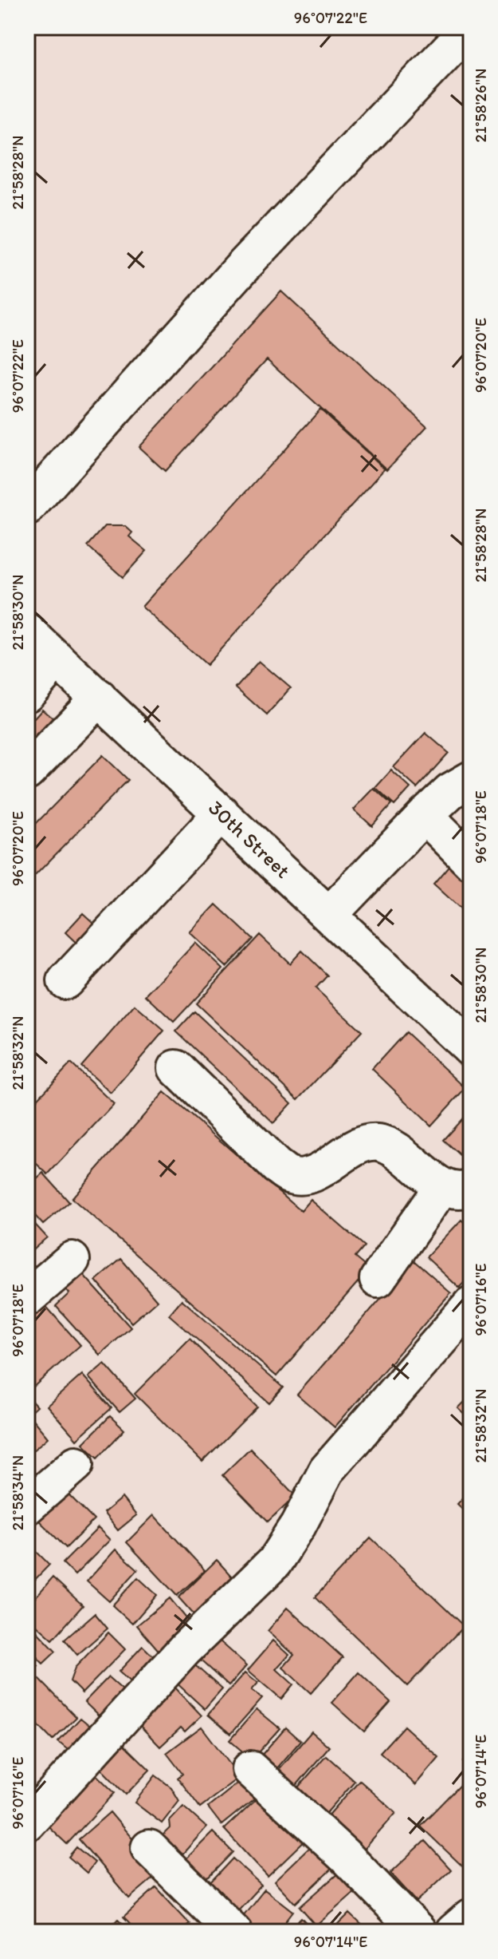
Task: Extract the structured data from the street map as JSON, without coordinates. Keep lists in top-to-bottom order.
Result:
{
  "streets": {
    "street": ["30th Street"]
  },
  "coordinates": [
    "96°07'22\"E",
    "21°58'26\"N",
    "21°58'28\"N",
    "96°07'20\"E",
    "21°58'30\"N",
    "96°07'18\"E",
    "21°58'32\"N",
    "96°07'16\"E",
    "21°58'34\"N",
    "96°07'14\"E"
  ]
}
